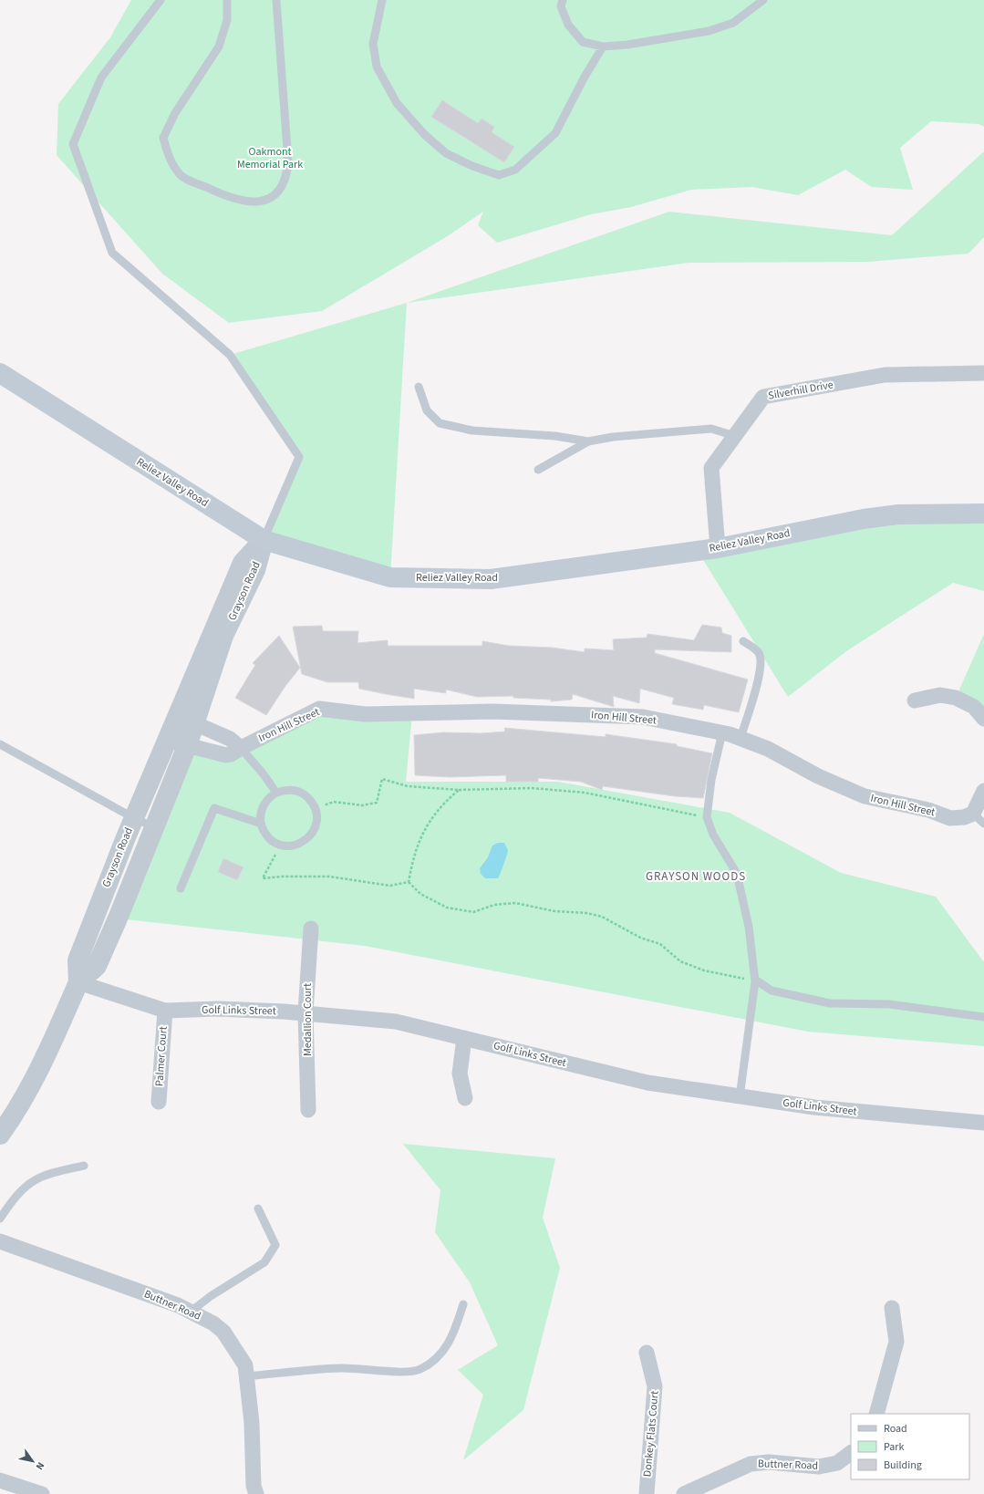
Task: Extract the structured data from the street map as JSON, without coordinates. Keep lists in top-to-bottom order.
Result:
{
  "streets": {
    "main road": ["Reliez Valley Road"],
    "street": [
      "Silverhill Drive",
      "Grayson Road",
      "Iron Hill Street",
      "Golf Links Street",
      "Medallion Court",
      "Palmer Court",
      "Buttner Road",
      "Donkey Flats Court"
    ]
  },
  "crossings": [
    ["Silverhill Drive", "Reliez Valley Road"],
    ["Reliez Valley Road", "Grayson Road"],
    ["Grayson Road", "Iron Hill Street"],
    ["Grayson Road", "Golf Links Street"],
    ["Golf Links Street", "Medallion Court"],
    ["Golf Links Street", "Palmer Court"]
  ],
  "districts": ["GRAYSON WOODS"],
  "parks": ["Oakmont Memorial Park"],
  "legend": ["Road", "Park", "Building"],
  "north": "bottom right"
}
